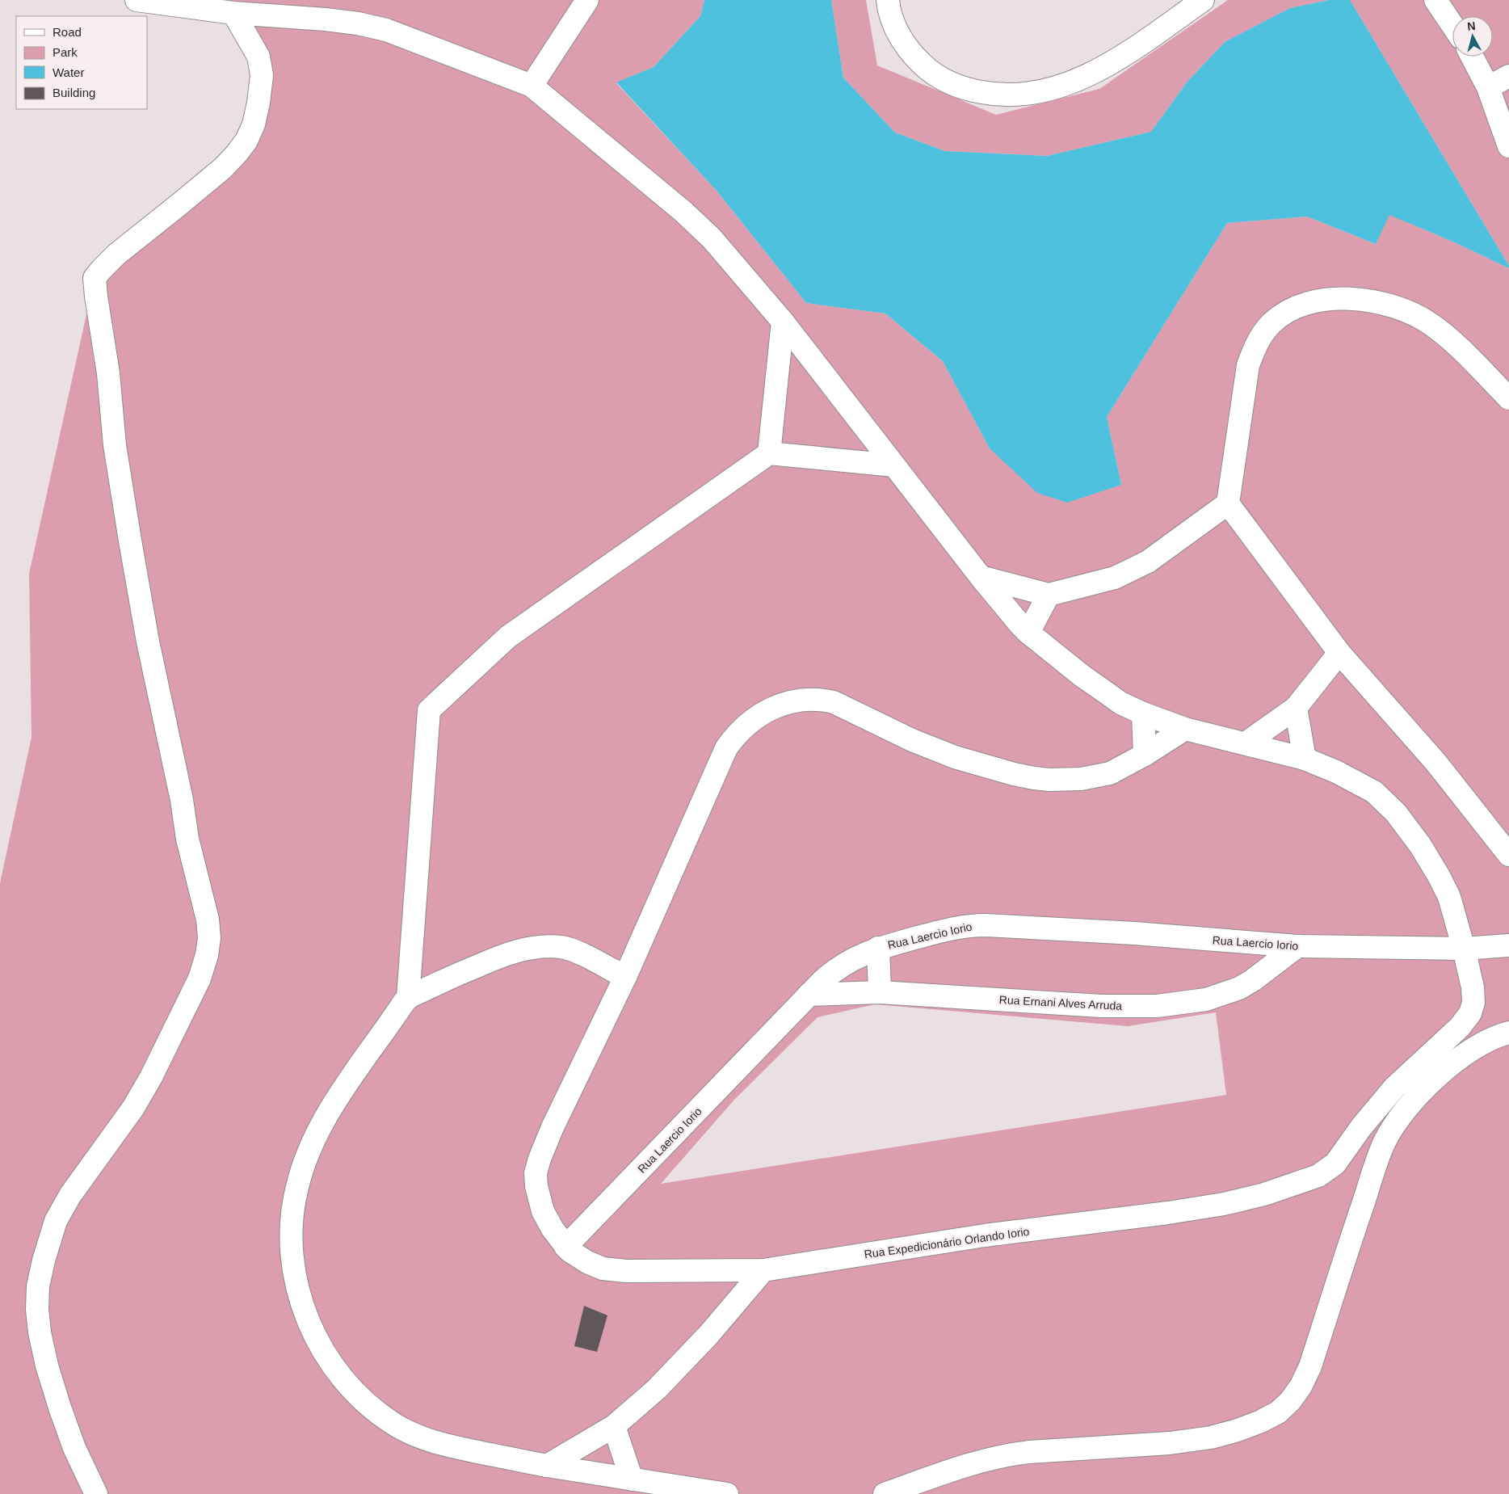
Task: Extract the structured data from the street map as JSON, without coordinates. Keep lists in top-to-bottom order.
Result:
{
  "streets": {
    "street": ["Rua Laercio Iorio", "Rua Ernani Alves Arruda", "Rua Expedicionário Orlando Iorio"]
  },
  "crossings": [
    ["Rua Laercio Iorio", "Rua Ernani Alves Arruda"],
    ["Rua Laercio Iorio", "Rua Expedicionário Orlando Iorio"]
  ],
  "legend": [
    "Road",
    "Park",
    "Water",
    "Building"
  ],
  "north": "top"
}
